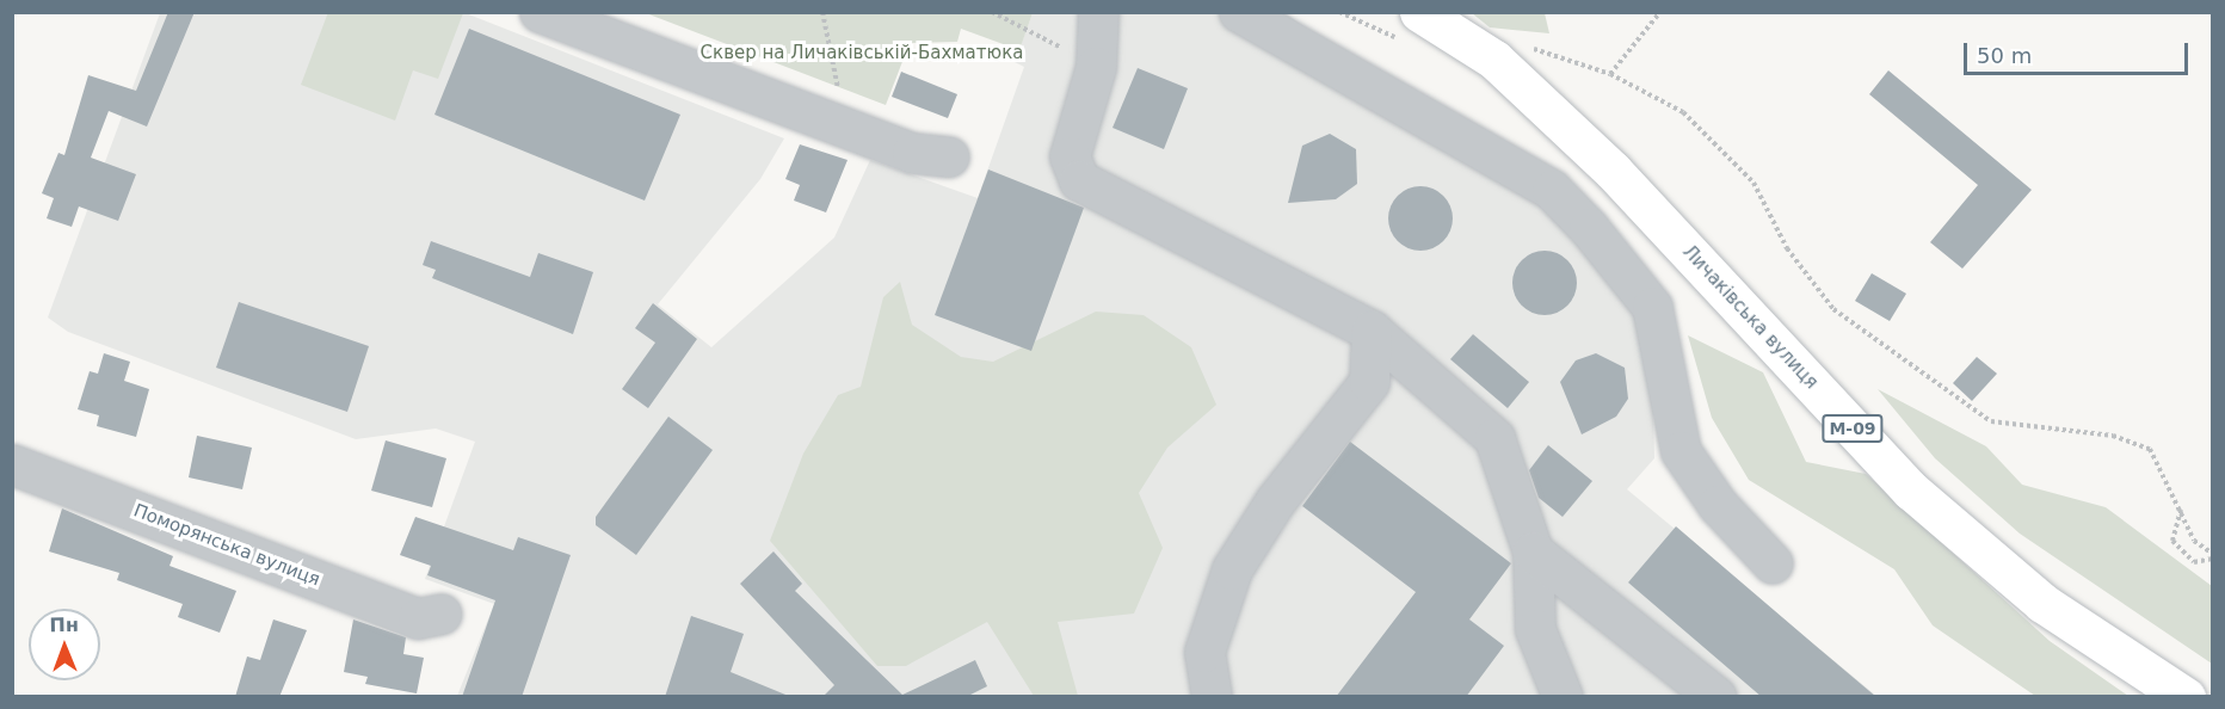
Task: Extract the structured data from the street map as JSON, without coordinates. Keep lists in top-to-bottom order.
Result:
{
  "streets": {
    "main road": ["Личаківська вулиця", "М-09"],
    "street": ["Поморянська вулиця"]
  },
  "parks": ["Сквер на Личаківській-Бахматюка"],
  "scale_bar": "50 m",
  "north": "top"
}
